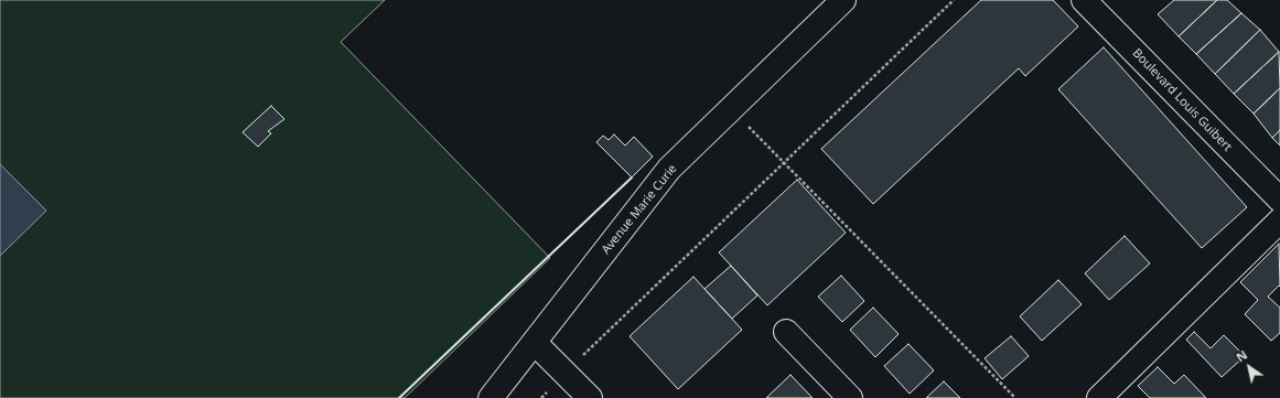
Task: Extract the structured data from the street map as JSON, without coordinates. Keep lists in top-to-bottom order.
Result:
{
  "streets": {
    "street": ["Boulevard Louis Guibert", "Avenue Marie Curie"]
  },
  "north": "top left"
}
